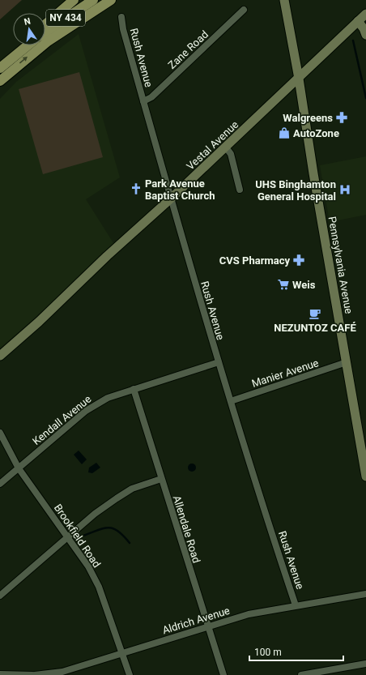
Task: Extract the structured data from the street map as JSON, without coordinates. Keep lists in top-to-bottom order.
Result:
{
  "streets": {
    "main road": ["NY 434"],
    "street": [
      "Zane Road",
      "Rush Avenue",
      "Vestal Avenue",
      "Pennsylvania Avenue",
      "Manier Avenue",
      "Kendall Avenue",
      "Allendale Road",
      "Brookfield Road",
      "Aldrich Avenue"
    ]
  },
  "crossings": [
    ["Zane Road", "Rush Avenue"],
    ["Rush Avenue", "Vestal Avenue"],
    ["Rush Avenue", "Manier Avenue"],
    ["Rush Avenue", "Kendall Avenue"],
    ["Rush Avenue", "Aldrich Avenue"],
    ["Vestal Avenue", "Pennsylvania Avenue"],
    ["Pennsylvania Avenue", "Manier Avenue"],
    ["Kendall Avenue", "Allendale Road"],
    ["Kendall Avenue", "Brookfield Road"],
    ["Allendale Road", "Aldrich Avenue"],
    ["Brookfield Road", "Aldrich Avenue"]
  ],
  "places": {
    "pharmacy": ["Walgreens", "CVS Pharmacy"],
    "shop": ["AutoZone"],
    "church": ["Park Avenue Baptist Church"],
    "hospital": ["UHS Binghamton General Hospital"],
    "supermarket": ["Weis"],
    "cafe": ["NEZUNTOZ CAFÉ"]
  },
  "scale_bar": "100 m",
  "north": "top"
}
